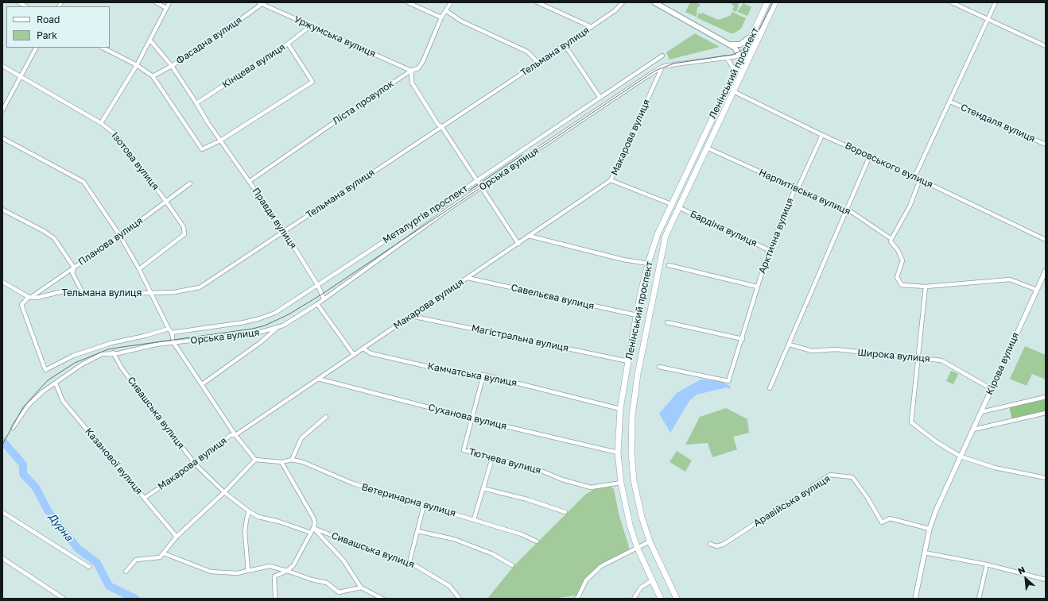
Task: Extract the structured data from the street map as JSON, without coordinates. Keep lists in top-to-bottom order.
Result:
{
  "streets": {
    "main road": ["Ленінський проспект"],
    "street": [
      "Уржумська вулиця",
      "Фасадна вулиця",
      "Тельмана вулиця",
      "Кінцева вулиця",
      "Ліста провулок",
      "Стендаля вулиця",
      "Макарова вулиця",
      "Ізотова вулиця",
      "Воровського вулиця",
      "Орська вулиця",
      "Нарпитівська вулиця",
      "Металургів проспект",
      "Правди вулиця",
      "Бардіна вулиця",
      "Арктична вулиця",
      "Планова вулиця",
      "Савельєва вулиця",
      "Магістральна вулиця",
      "Широка вулиця",
      "Кірова вулиця",
      "Камчатська вулиця",
      "Сивашська вулиця",
      "Суханова вулиця",
      "Казанової вулиця",
      "Тютчева вулиця",
      "Ветеринарна вулиця",
      "Аравійська вулиця"
    ]
  },
  "crossings": [
    ["Уржумська вулиця", "Фасадна вулиця"],
    ["Уржумська вулиця", "Кінцева вулиця"],
    ["Уржумська вулиця", "Ліста провулок"],
    ["Фасадна вулиця", "Правди вулиця"],
    ["Тельмана вулиця", "Правди вулиця"],
    ["Тельмана вулиця", "Планова вулиця"],
    ["Кінцева вулиця", "Правди вулиця"],
    ["Ленінський проспект", "Воровського вулиця"],
    ["Ленінський проспект", "Орська вулиця"],
    ["Ленінський проспект", "Нарпитівська вулиця"],
    ["Ленінський проспект", "Бардіна вулиця"],
    ["Ленінський проспект", "Савельєва вулиця"],
    ["Ленінський проспект", "Магістральна вулиця"],
    ["Ленінський проспект", "Камчатська вулиця"],
    ["Ленінський проспект", "Суханова вулиця"],
    ["Ленінський проспект", "Тютчева вулиця"],
    ["Ліста провулок", "Правди вулиця"],
    ["Макарова вулиця", "Орська вулиця"],
    ["Макарова вулиця", "Савельєва вулиця"],
    ["Макарова вулиця", "Магістральна вулиця"],
    ["Макарова вулиця", "Камчатська вулиця"],
    ["Макарова вулиця", "Сивашська вулиця"],
    ["Макарова вулиця", "Суханова вулиця"],
    ["Макарова вулиця", "Казанової вулиця"],
    ["Ізотова вулиця", "Планова вулиця"],
    ["Воровського вулиця", "Арктична вулиця"],
    ["Орська вулиця", "Правди вулиця"],
    ["Орська вулиця", "Сивашська вулиця"],
    ["Орська вулиця", "Казанової вулиця"],
    ["Нарпитівська вулиця", "Арктична вулиця"],
    ["Металургів проспект", "Правди вулиця"],
    ["Бардіна вулиця", "Арктична вулиця"],
    ["Широка вулиця", "Кірова вулиця"],
    ["Кірова вулиця", "Аравійська вулиця"],
    ["Камчатська вулиця", "Тютчева вулиця"],
    ["Суханова вулиця", "Тютчева вулиця"]
  ],
  "water": ["Дурна"],
  "legend": ["Road", "Park"],
  "north": "top left"
}
